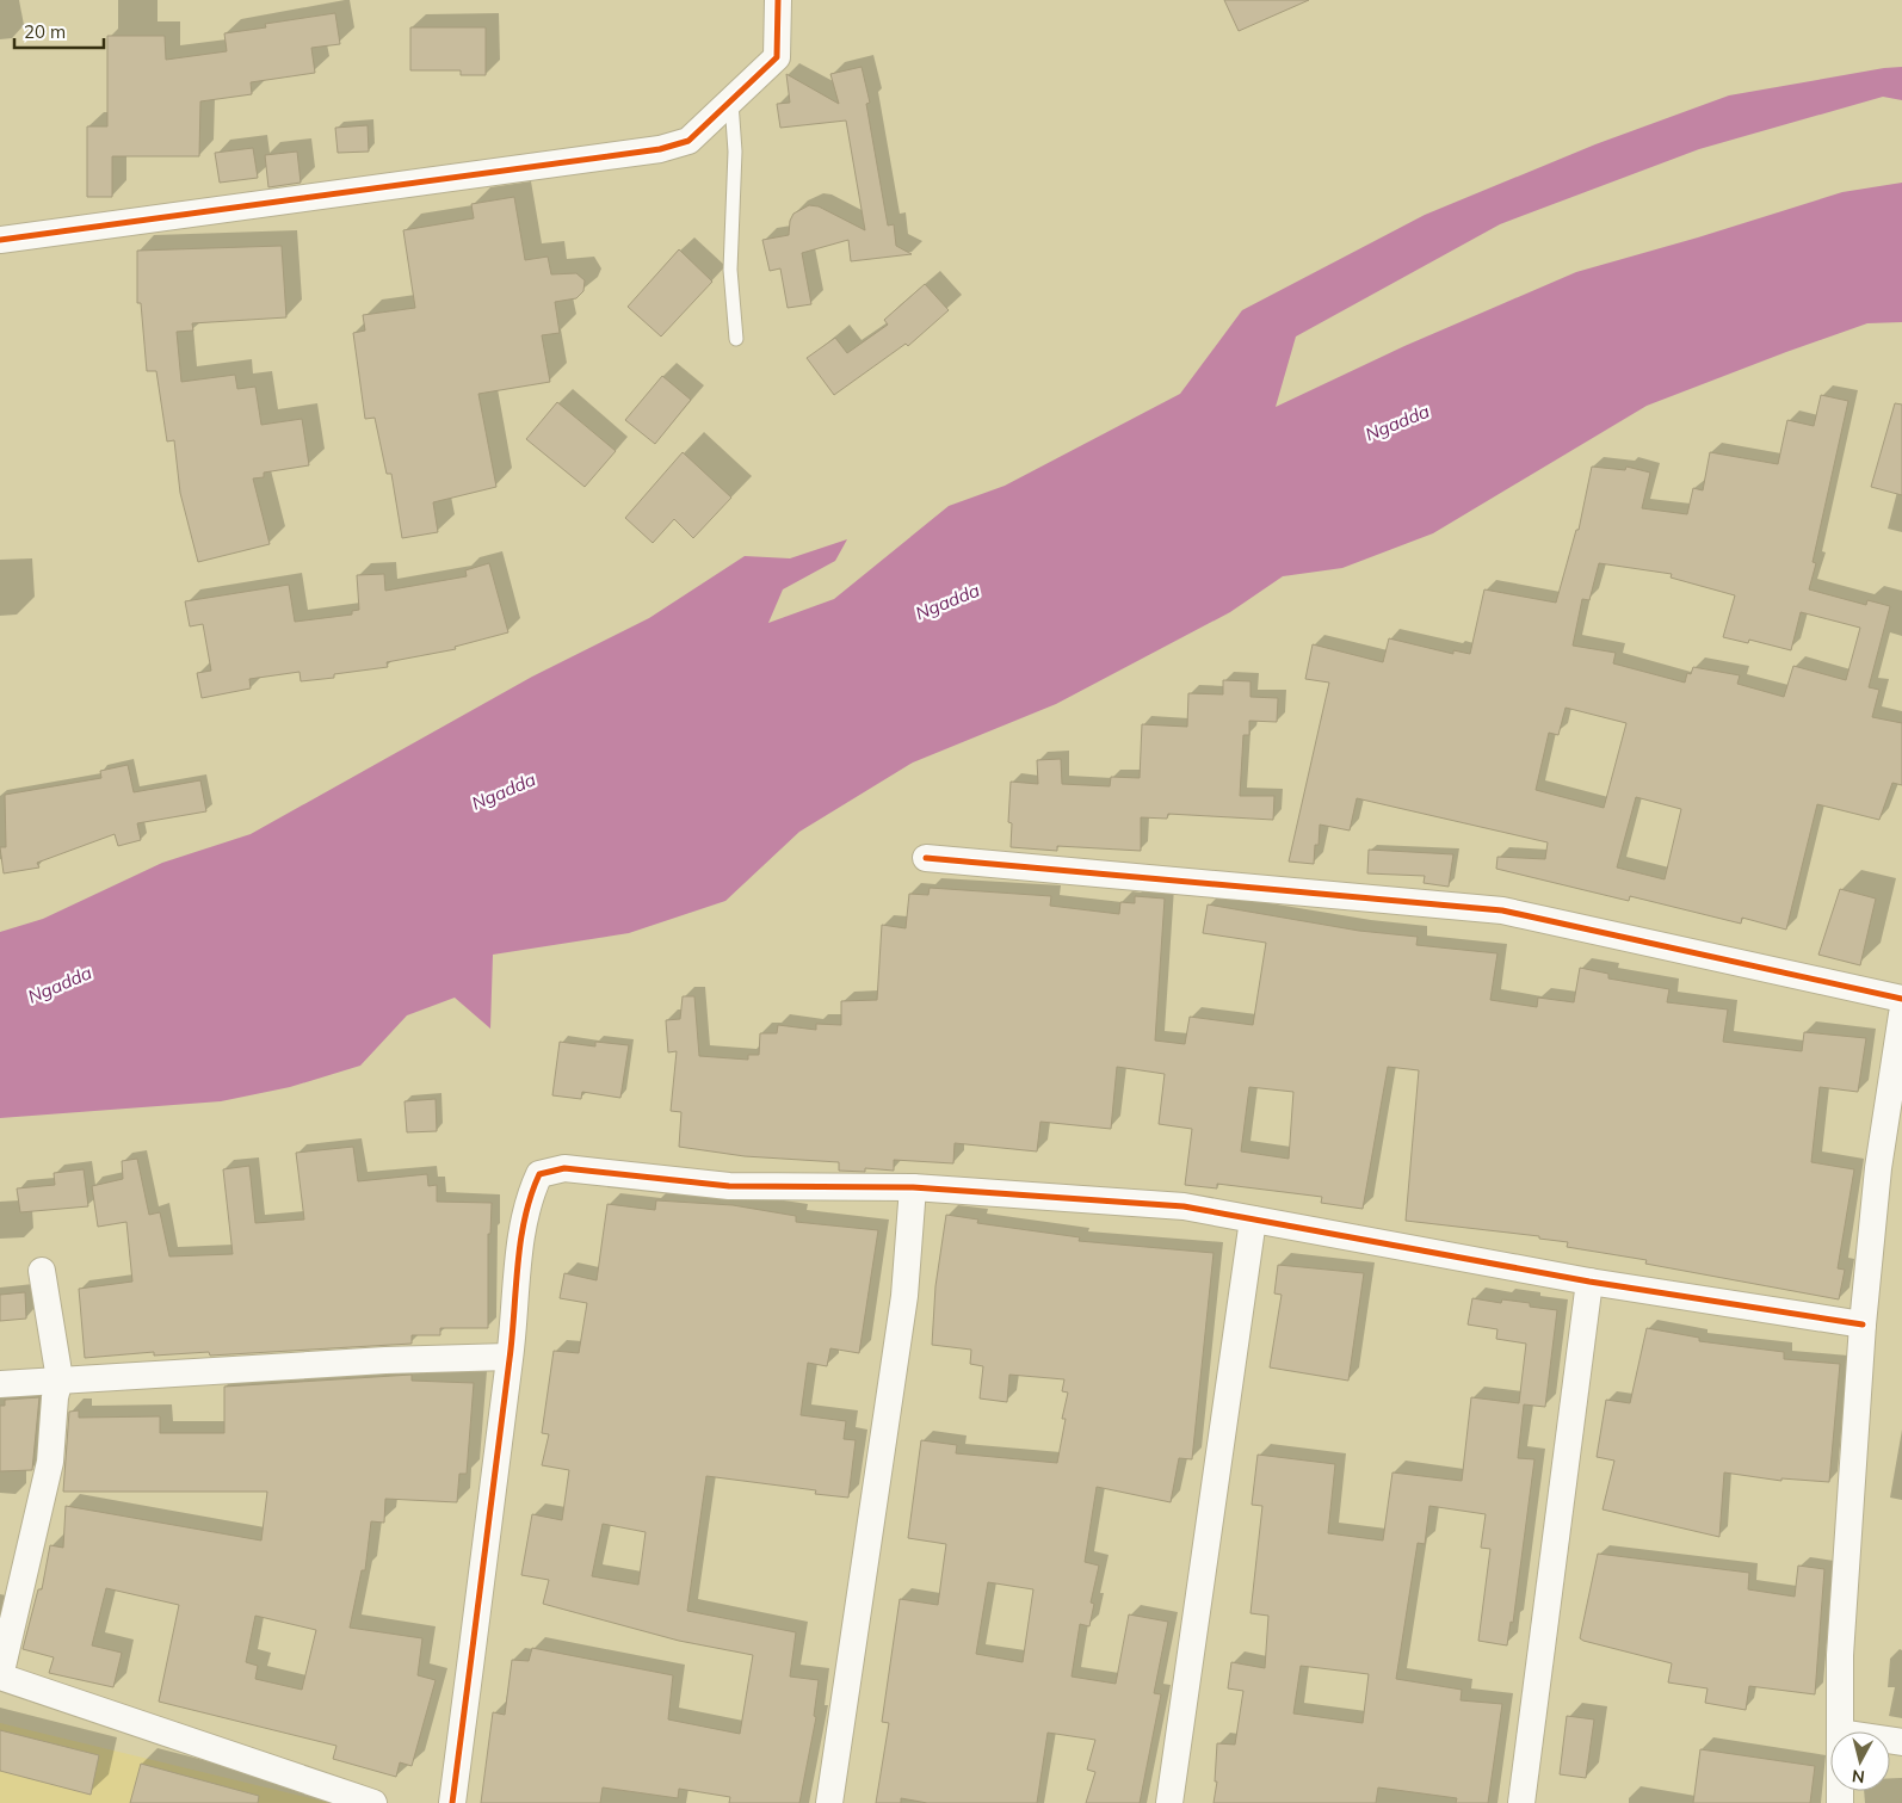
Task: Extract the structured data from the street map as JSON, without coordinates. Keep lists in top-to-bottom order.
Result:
{
  "water": ["Ngadda"],
  "scale_bar": "20 m",
  "north": "bottom"
}
